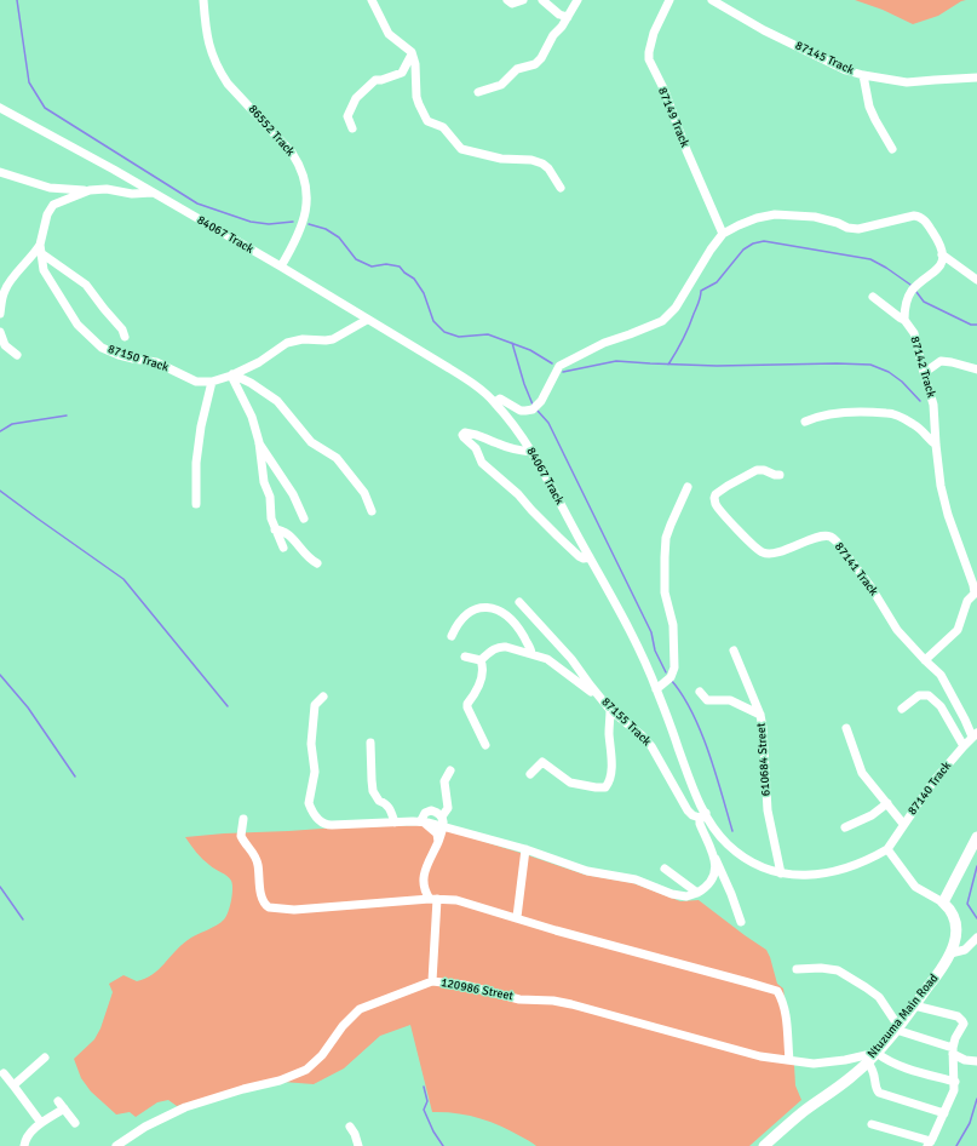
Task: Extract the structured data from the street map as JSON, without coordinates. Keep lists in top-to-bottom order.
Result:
{
  "streets": {
    "main road": ["Ntuzuma Main Road"],
    "street": [
      "87145 Track",
      "87149 Track",
      "86552 Track",
      "84067 Track",
      "87150 Track",
      "87142 Track",
      "87141 Track",
      "87155 Track",
      "610684 Street",
      "87140 Track",
      "120986 Street"
    ]
  },
  "crossings": [
    ["86552 Track", "84067 Track"],
    ["84067 Track", "87150 Track"],
    ["84067 Track", "87155 Track"],
    ["84067 Track", "610684 Street"],
    ["84067 Track", "87140 Track"],
    ["87142 Track", "87141 Track"],
    ["87141 Track", "87140 Track"],
    ["120986 Street", "Ntuzuma Main Road"]
  ]
}
